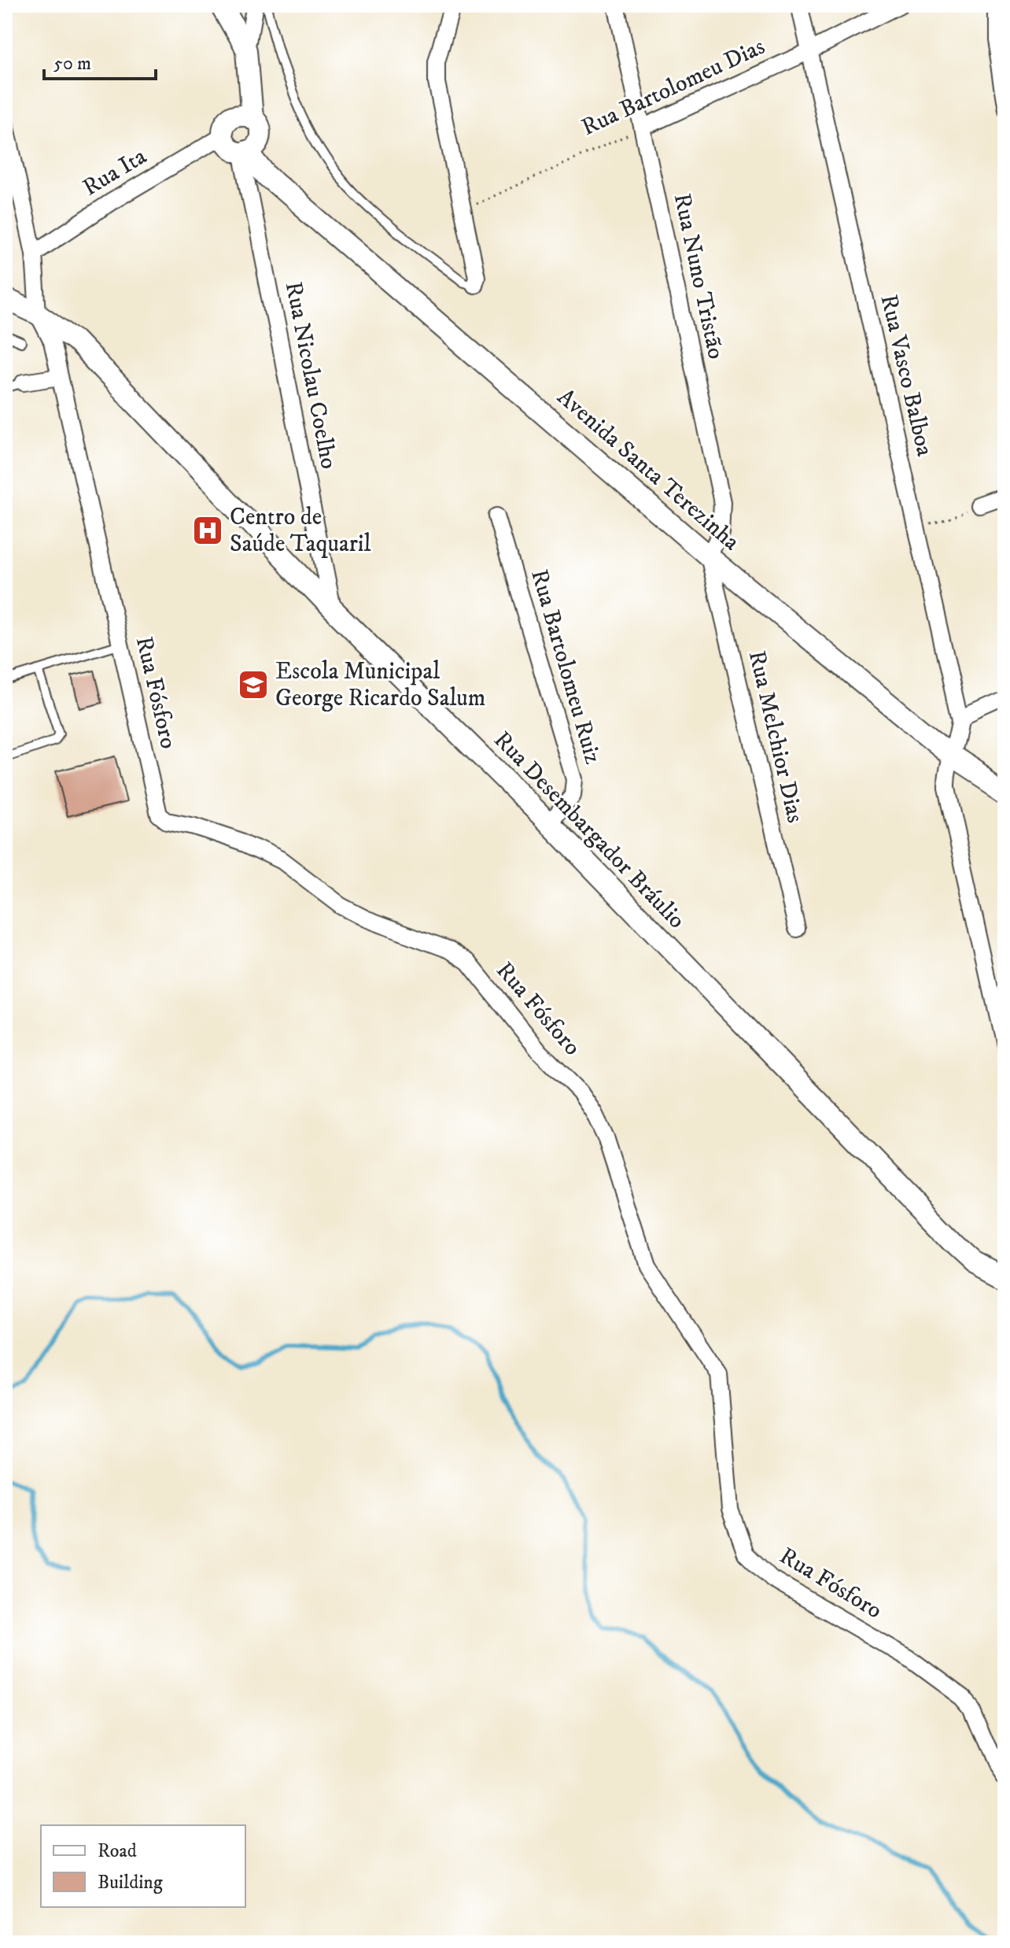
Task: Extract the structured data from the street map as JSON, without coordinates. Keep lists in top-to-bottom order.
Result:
{
  "streets": {
    "street": [
      "Rua Bartolomeu Dias",
      "Rua Ita",
      "Rua Nuno Tristão",
      "Rua Nicolau Coelho",
      "Rua Vasco Balboa",
      "Avenida Santa Terezinha",
      "Rua Bartolomeu Ruiz",
      "Rua Fósforo",
      "Rua Melchior Dias",
      "Rua Desembargador Bráulio"
    ]
  },
  "crossings": [
    ["Rua Bartolomeu Dias", "Rua Nuno Tristão"],
    ["Rua Bartolomeu Dias", "Rua Vasco Balboa"],
    ["Rua Ita", "Rua Nicolau Coelho"],
    ["Rua Ita", "Avenida Santa Terezinha"],
    ["Rua Nuno Tristão", "Avenida Santa Terezinha"],
    ["Rua Nuno Tristão", "Rua Melchior Dias"],
    ["Rua Nicolau Coelho", "Avenida Santa Terezinha"],
    ["Rua Nicolau Coelho", "Rua Desembargador Bráulio"],
    ["Rua Vasco Balboa", "Avenida Santa Terezinha"],
    ["Avenida Santa Terezinha", "Rua Melchior Dias"],
    ["Rua Bartolomeu Ruiz", "Rua Desembargador Bráulio"],
    ["Rua Fósforo", "Rua Desembargador Bráulio"]
  ],
  "places": {
    "hospital": ["Centro de Saúde Taquaril"],
    "school or university": ["Escola Municipal George Ricardo Salum"]
  },
  "legend": ["Road", "Building"],
  "scale_bar": "50 m"
}
